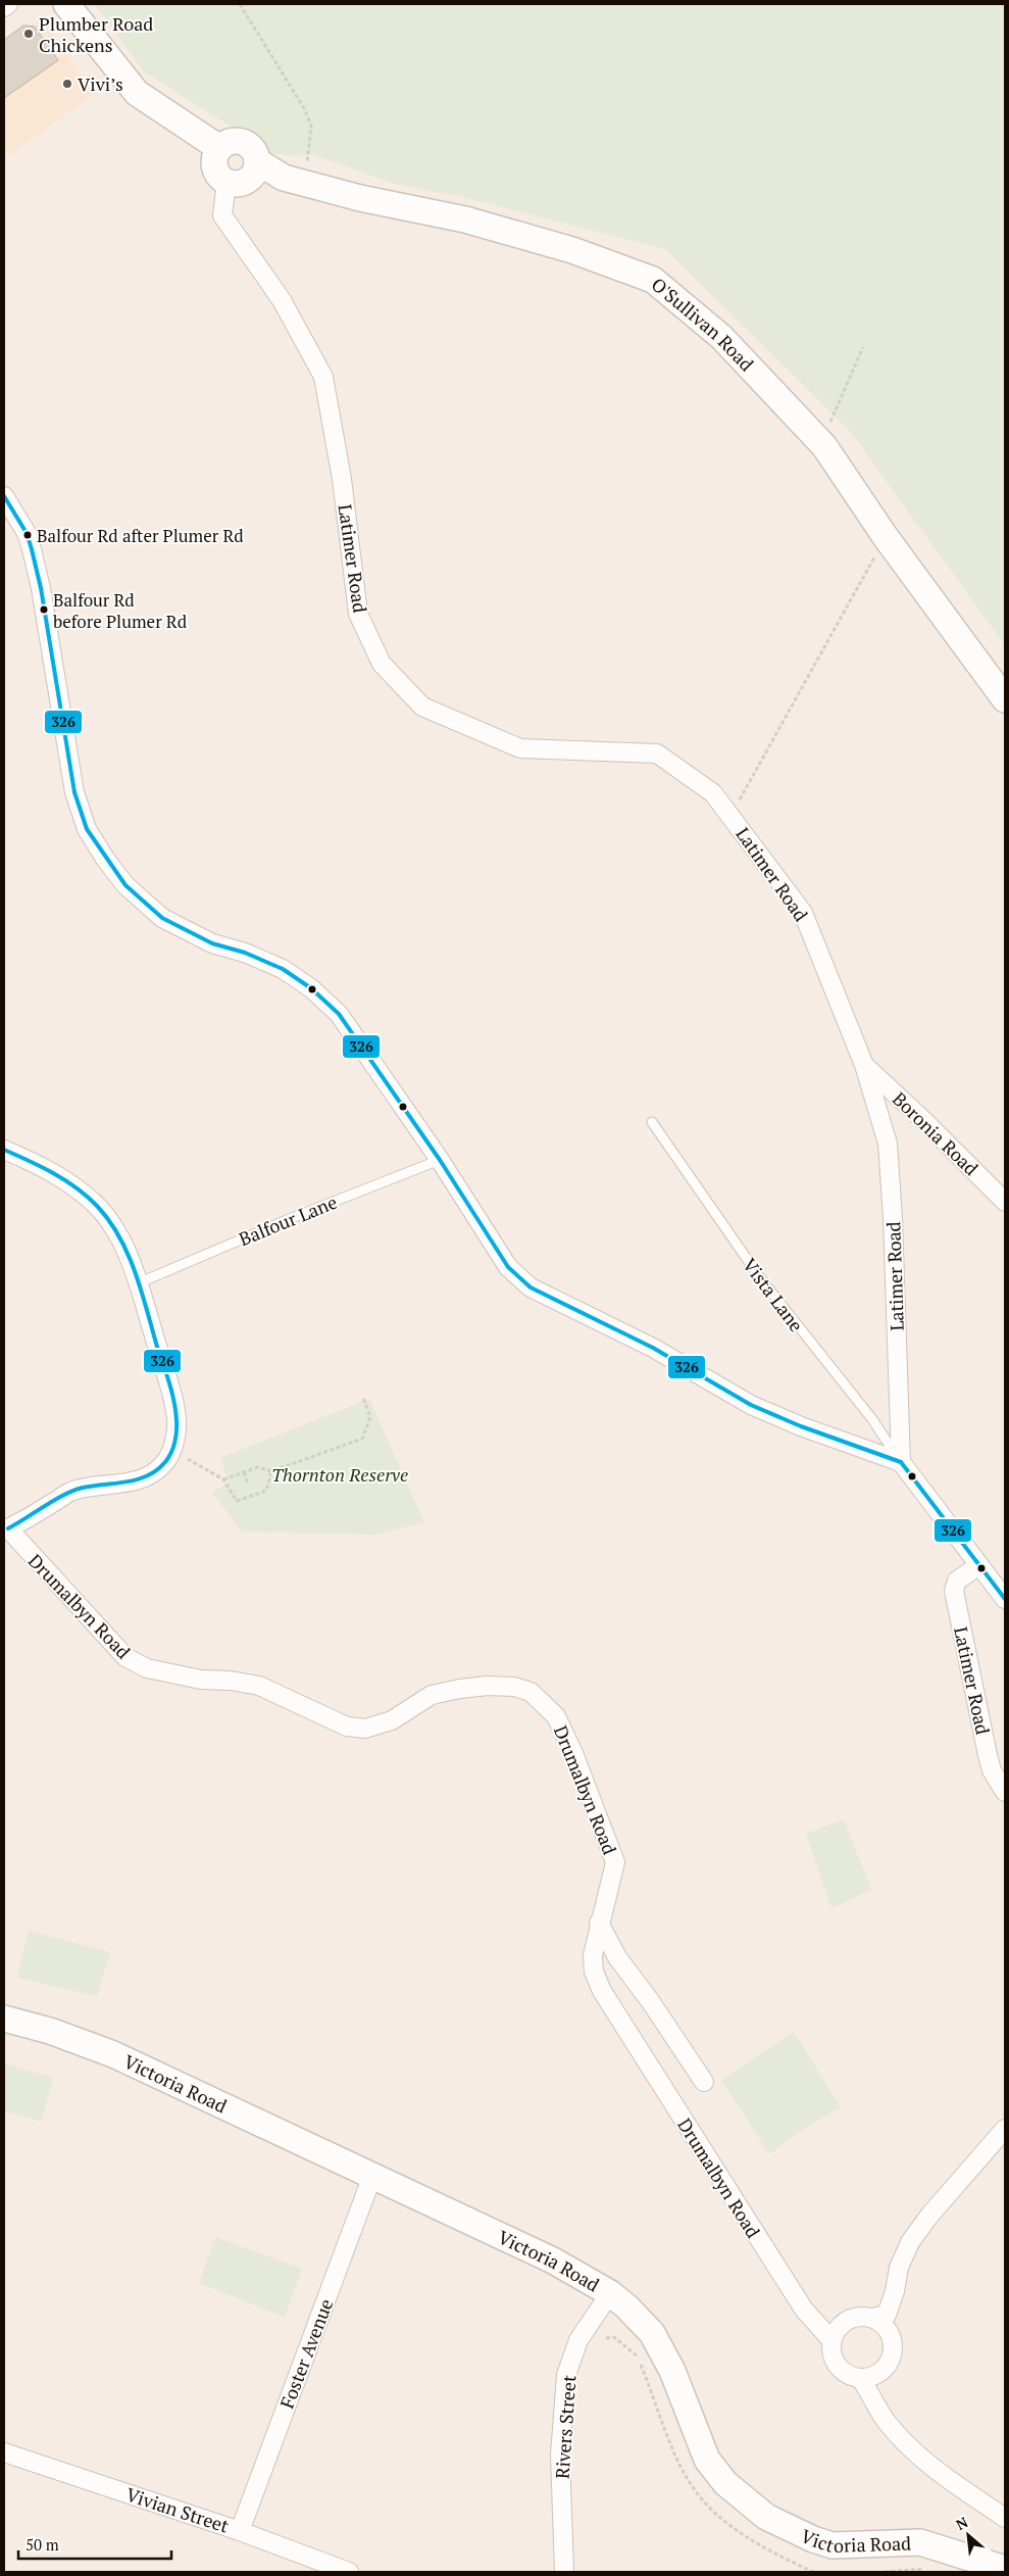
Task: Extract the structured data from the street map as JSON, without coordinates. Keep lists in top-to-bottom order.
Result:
{
  "streets": {
    "main road": ["O'Sullivan Road", "Victoria Road"],
    "street": [
      "Latimer Road",
      "Boronia Road",
      "Drumalbyn Road",
      "Foster Avenue",
      "Rivers Street",
      "Vivian Street"
    ],
    "lane": ["Balfour Lane", "Vista Lane"]
  },
  "crossings": [
    ["O'Sullivan Road", "Latimer Road"],
    ["Latimer Road", "Boronia Road"],
    ["Latimer Road", "Vista Lane"],
    ["Victoria Road", "Foster Avenue"],
    ["Victoria Road", "Rivers Street"],
    ["Foster Avenue", "Vivian Street"]
  ],
  "parks": ["Thornton Reserve"],
  "places": [
    "Plumber Road Chickens",
    "Vivi’s",
    "Balfour Rd after Plumer Rd",
    "Balfour Rd before Plumer Rd"
  ],
  "lines": ["transit line 326"],
  "scale_bar": "50 m",
  "north": "top left"
}
